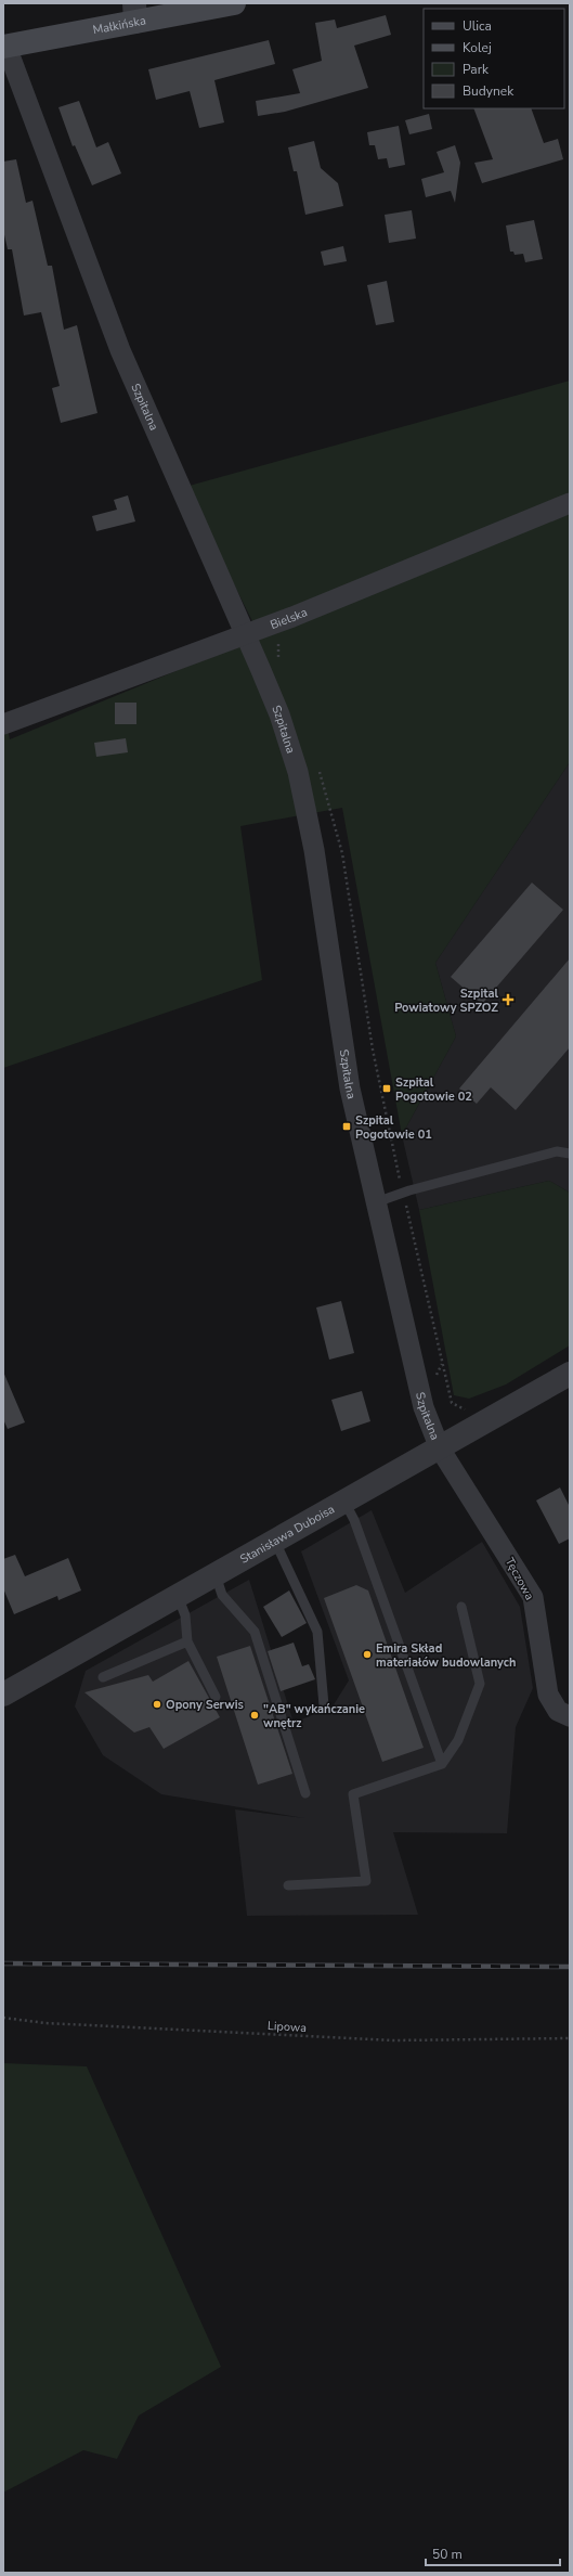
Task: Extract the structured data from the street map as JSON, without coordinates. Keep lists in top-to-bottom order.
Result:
{
  "streets": {
    "main road": ["Małkińska"],
    "street": [
      "Szpitalna",
      "Bielska",
      "Stanisława Duboisa",
      "Tęczowa"
    ],
    "path": ["Lipowa"]
  },
  "crossings": [
    ["Małkińska", "Szpitalna"],
    ["Szpitalna", "Bielska"],
    ["Szpitalna", "Stanisława Duboisa"],
    ["Szpitalna", "Tęczowa"],
    ["Stanisława Duboisa", "Tęczowa"]
  ],
  "places": {
    "health": ["Szpital Powiatowy SPZOZ"],
    "transit": ["Szpital Pogotowie 02", "Szpital Pogotowie 01"],
    "other": ["Emira Skład materiałów budowlanych", "Opony Serwis", "\"AB\" wykańczanie wnętrz"]
  },
  "legend": [
    "Ulica",
    "Kolej",
    "Park",
    "Budynek"
  ],
  "scale_bar": "50 m"
}
